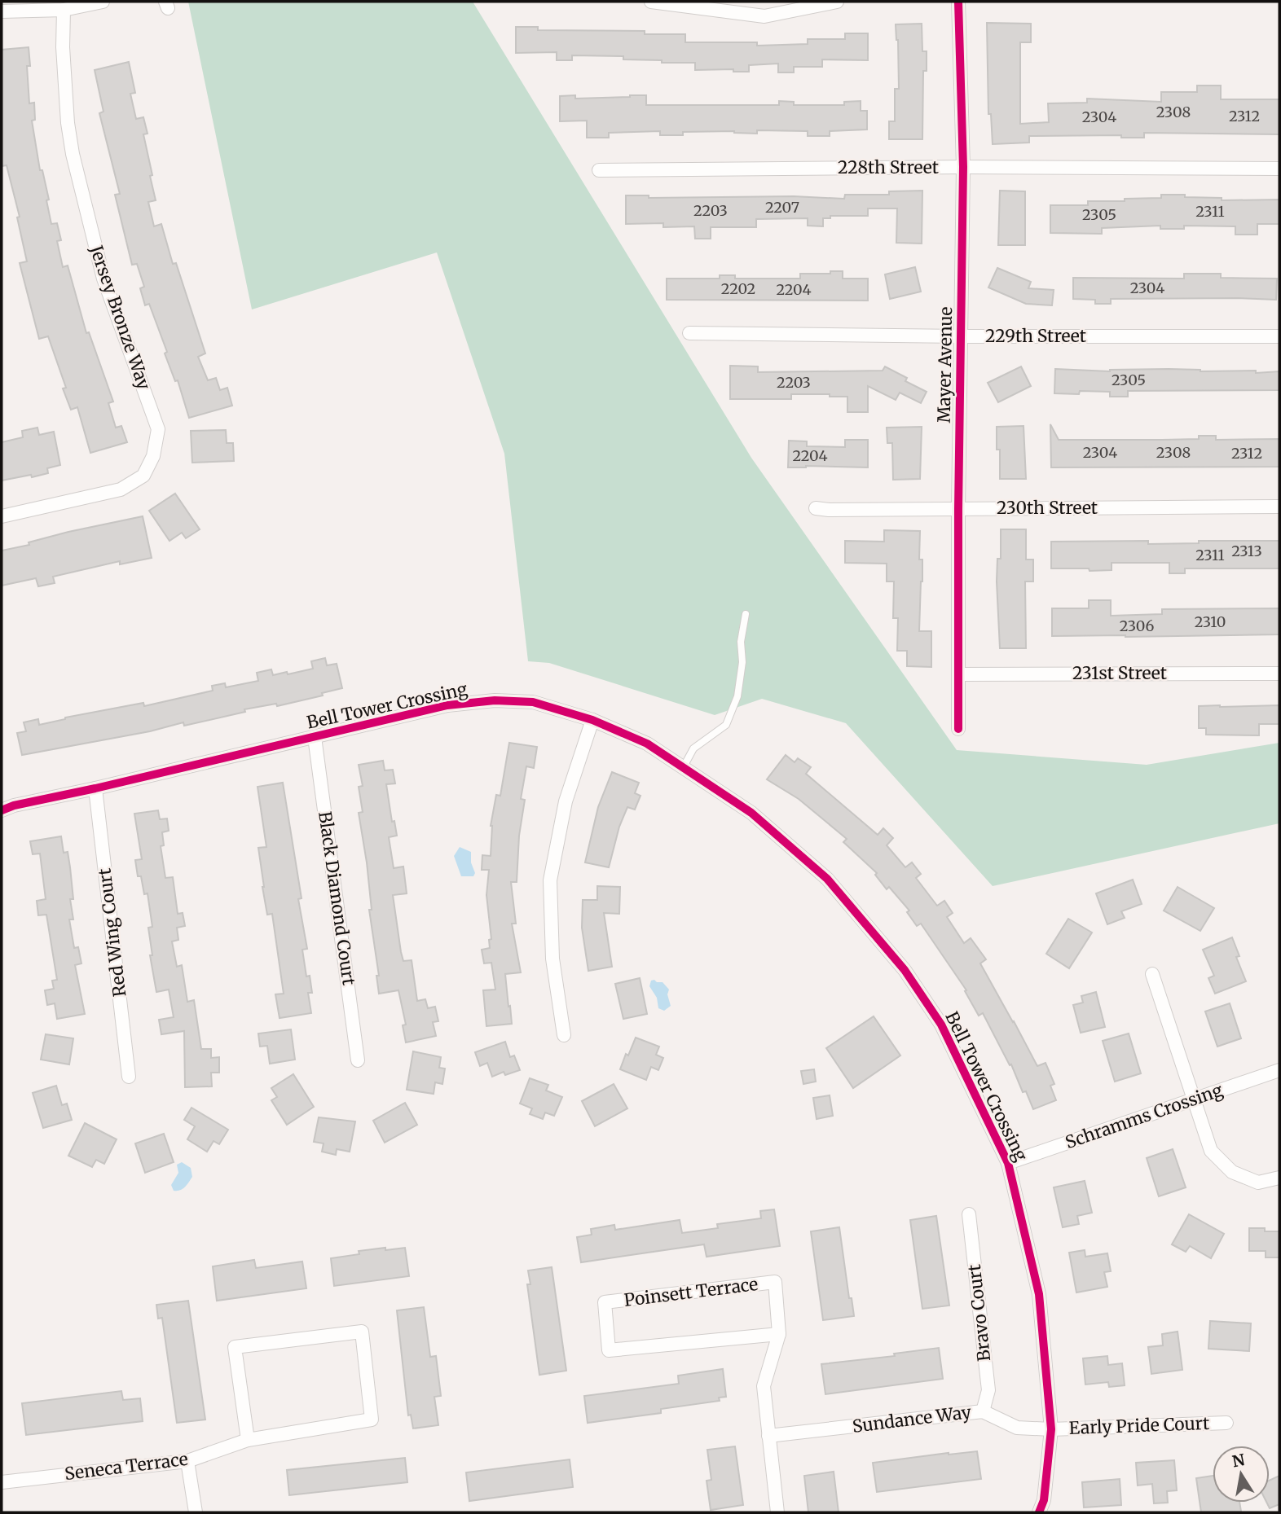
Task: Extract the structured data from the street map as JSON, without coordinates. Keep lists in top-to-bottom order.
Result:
{
  "streets": {
    "street": [
      "228th Street",
      "Jersey Bronze Way",
      "229th Street",
      "Mayer Avenue",
      "230th Street",
      "231st Street",
      "Bell Tower Crossing",
      "Black Diamond Court",
      "Red Wing Court",
      "Schramms Crossing",
      "Poinsett Terrace",
      "Bravo Court",
      "Sundance Way",
      "Early Pride Court",
      "Seneca Terrace"
    ]
  },
  "crossings": [
    ["228th Street", "Mayer Avenue"],
    ["229th Street", "Mayer Avenue"],
    ["Mayer Avenue", "230th Street"],
    ["Mayer Avenue", "231st Street"],
    ["Bell Tower Crossing", "Black Diamond Court"],
    ["Bell Tower Crossing", "Red Wing Court"],
    ["Bell Tower Crossing", "Schramms Crossing"],
    ["Bell Tower Crossing", "Sundance Way"],
    ["Bell Tower Crossing", "Early Pride Court"],
    ["Poinsett Terrace", "Sundance Way"],
    ["Bravo Court", "Sundance Way"],
    ["Sundance Way", "Early Pride Court"]
  ],
  "house_numbers": [
    "2308",
    "2312",
    "2304",
    "2207",
    "2203",
    "2311",
    "2305",
    "2304",
    "2202",
    "2204",
    "2305",
    "2203",
    "2304",
    "2308",
    "2312",
    "2204",
    "2313",
    "2311",
    "2310",
    "2306"
  ],
  "north": "top"
}
